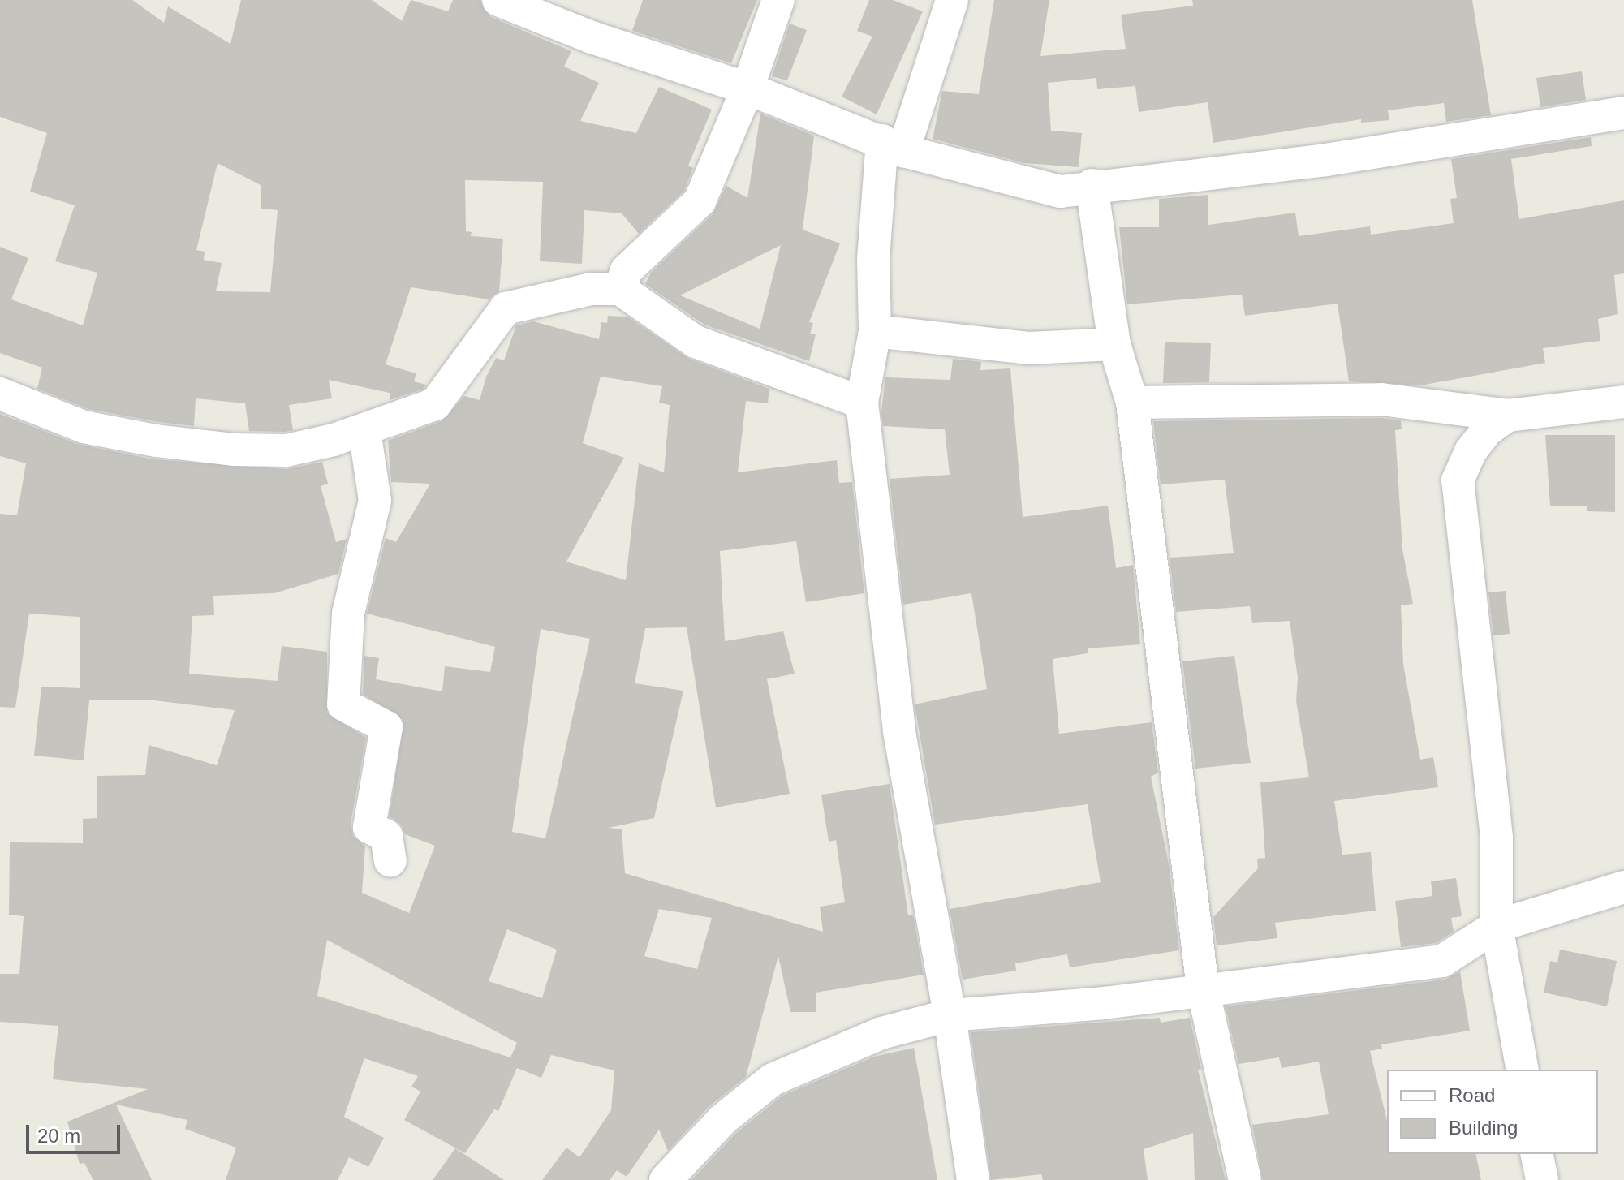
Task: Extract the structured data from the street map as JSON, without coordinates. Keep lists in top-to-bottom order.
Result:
{
  "legend": ["Road", "Building"],
  "scale_bar": "20 m"
}
